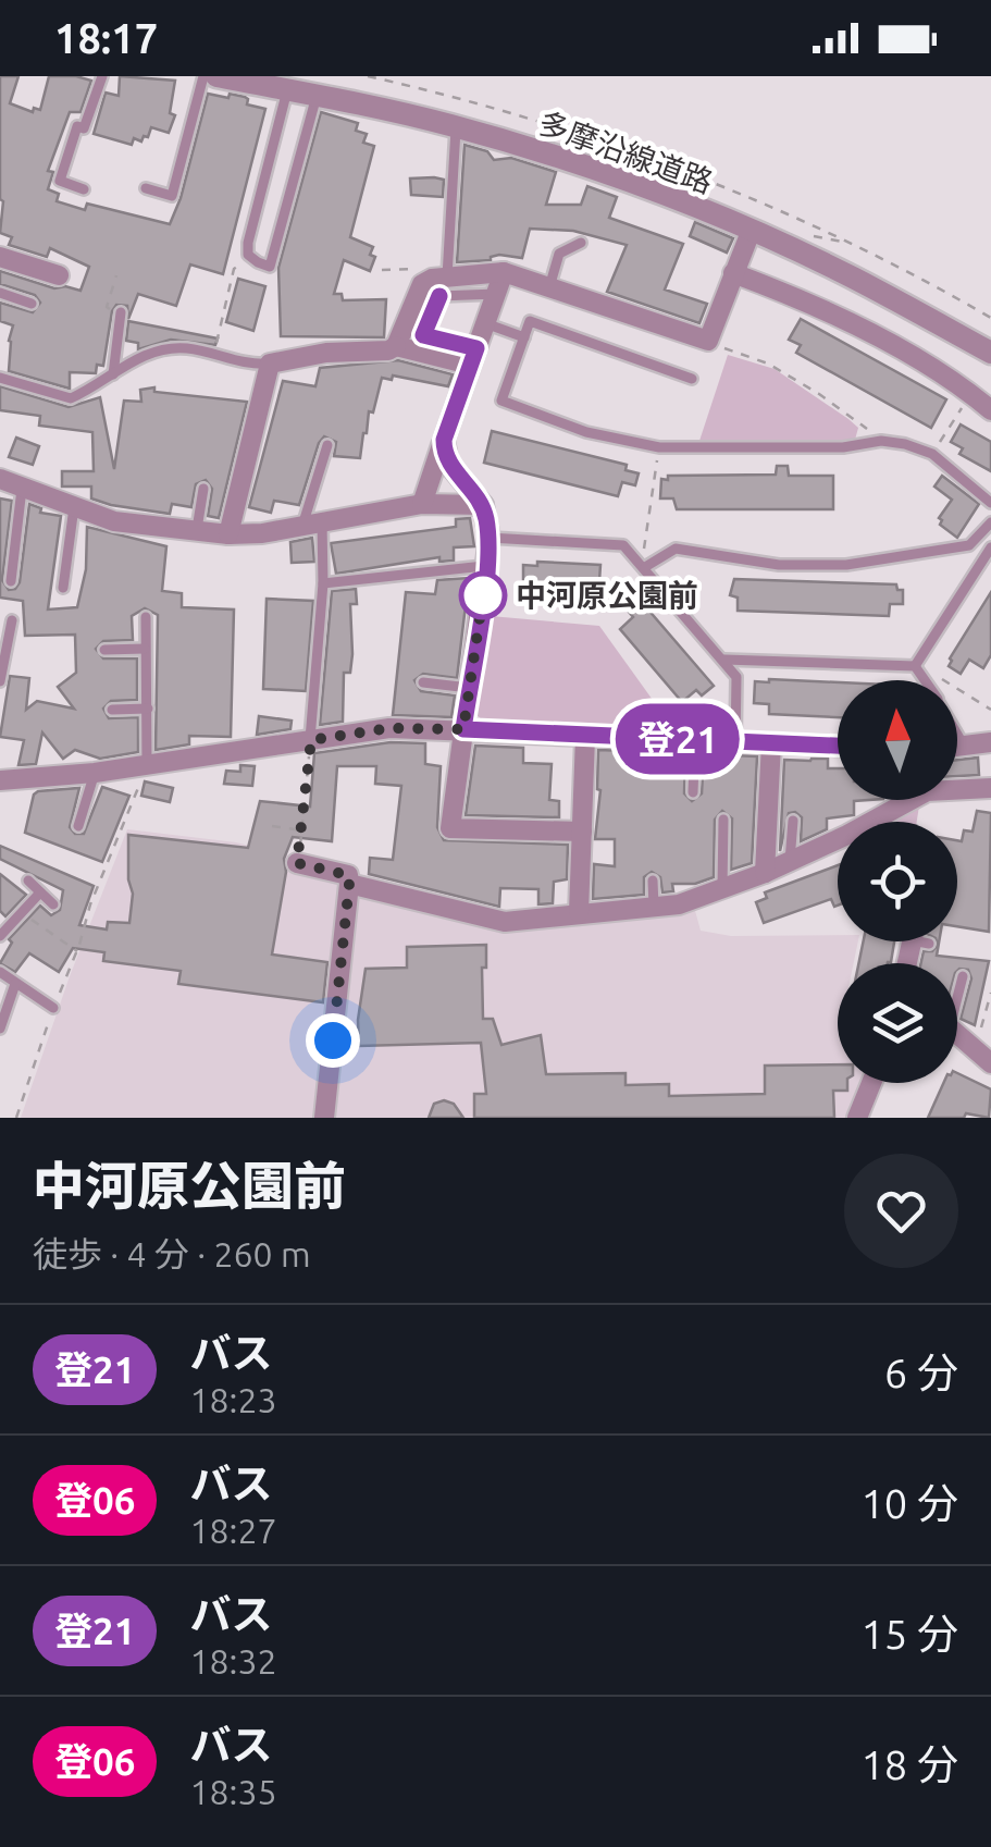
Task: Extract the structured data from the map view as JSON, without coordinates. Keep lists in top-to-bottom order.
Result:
{
  "streets": {
    "street": ["多摩沿線道路"]
  },
  "places": ["中河原公園前"],
  "lines": ["bus line 登21"],
  "north": "top",
  "page": {
    "status": "18:17",
    "on_map": "登21",
    "heading": ["中河原公園前", "徒歩 · 4 分 · 260 m"],
    "list": [
      {
        "mark": "登21",
        "name": "バス",
        "note": "18:23",
        "value": "6 分"
      },
      {
        "mark": "登06",
        "name": "バス",
        "note": "18:27",
        "value": "10 分"
      },
      {
        "mark": "登21",
        "name": "バス",
        "note": "18:32",
        "value": "15 分"
      },
      {
        "mark": "登06",
        "name": "バス",
        "note": "18:35",
        "value": "18 分"
      }
    ]
  }
}
